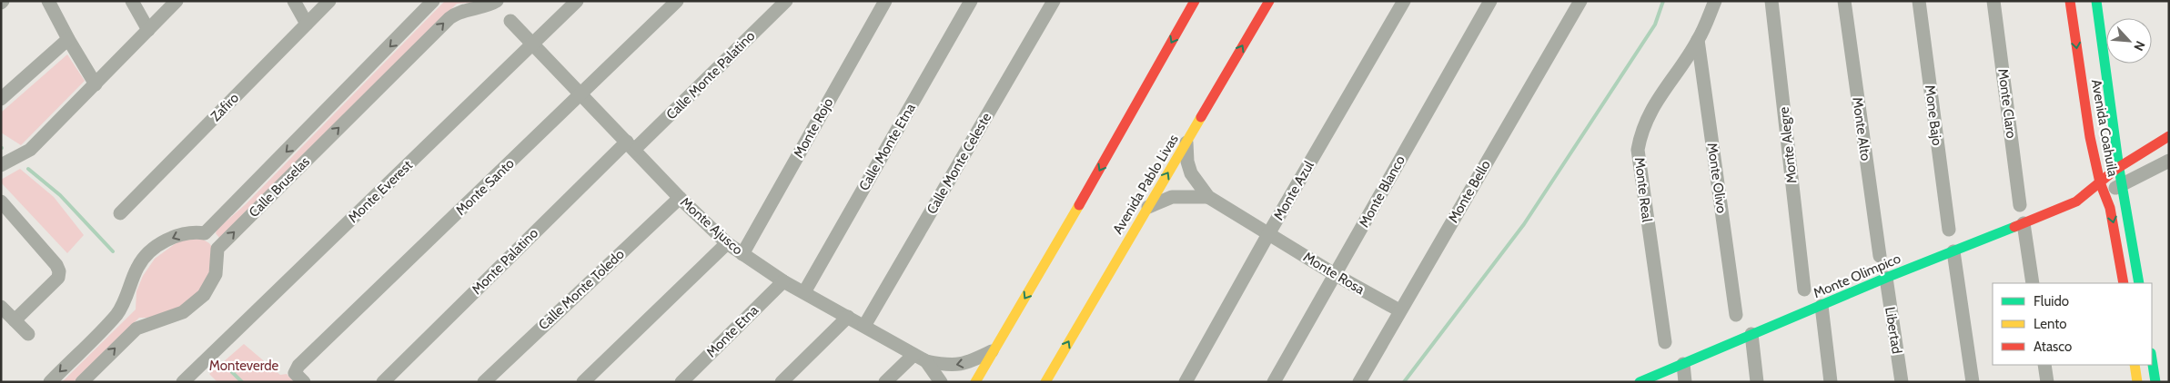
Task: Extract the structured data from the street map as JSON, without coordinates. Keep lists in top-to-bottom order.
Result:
{
  "streets": {
    "street": [
      "Calle Monte Palatino",
      "Monte Claro",
      "Zafiro",
      "Mone Bajo",
      "Monte Rojo",
      "Avenida Coahuila",
      "Monte Alto",
      "Monte Alegre",
      "Calle Monte Etna",
      "Calle Monte Celeste",
      "Monte Olivo",
      "Avenida Pablo Livas",
      "Calle Bruselas",
      "Monte Santo",
      "Monte Real",
      "Monte Azul",
      "Monte Everest",
      "Monte Blanco",
      "Monte Bello",
      "Monte Ajusco",
      "Monte Palatino",
      "Monte Rosa",
      "Monte Olimpico",
      "Calle Monte Toledo",
      "Libertad",
      "Monte Etna"
    ]
  },
  "crossings": [
    ["Calle Monte Palatino", "Monte Ajusco"],
    ["Calle Monte Palatino", "Monte Palatino"],
    ["Monte Rojo", "Monte Ajusco"],
    ["Calle Monte Etna", "Monte Ajusco"],
    ["Calle Monte Celeste", "Monte Ajusco"],
    ["Monte Olivo", "Monte Real"],
    ["Monte Santo", "Monte Ajusco"],
    ["Monte Azul", "Monte Rosa"],
    ["Monte Everest", "Monte Ajusco"],
    ["Monte Blanco", "Monte Rosa"],
    ["Monte Bello", "Monte Rosa"],
    ["Monte Ajusco", "Monte Palatino"],
    ["Monte Ajusco", "Calle Monte Toledo"],
    ["Monte Ajusco", "Monte Etna"],
    ["Monte Olimpico", "Libertad"]
  ],
  "parks": ["Monteverde"],
  "legend": ["Fluido", "Lento", "Atasco"],
  "north": "bottom right"
}
